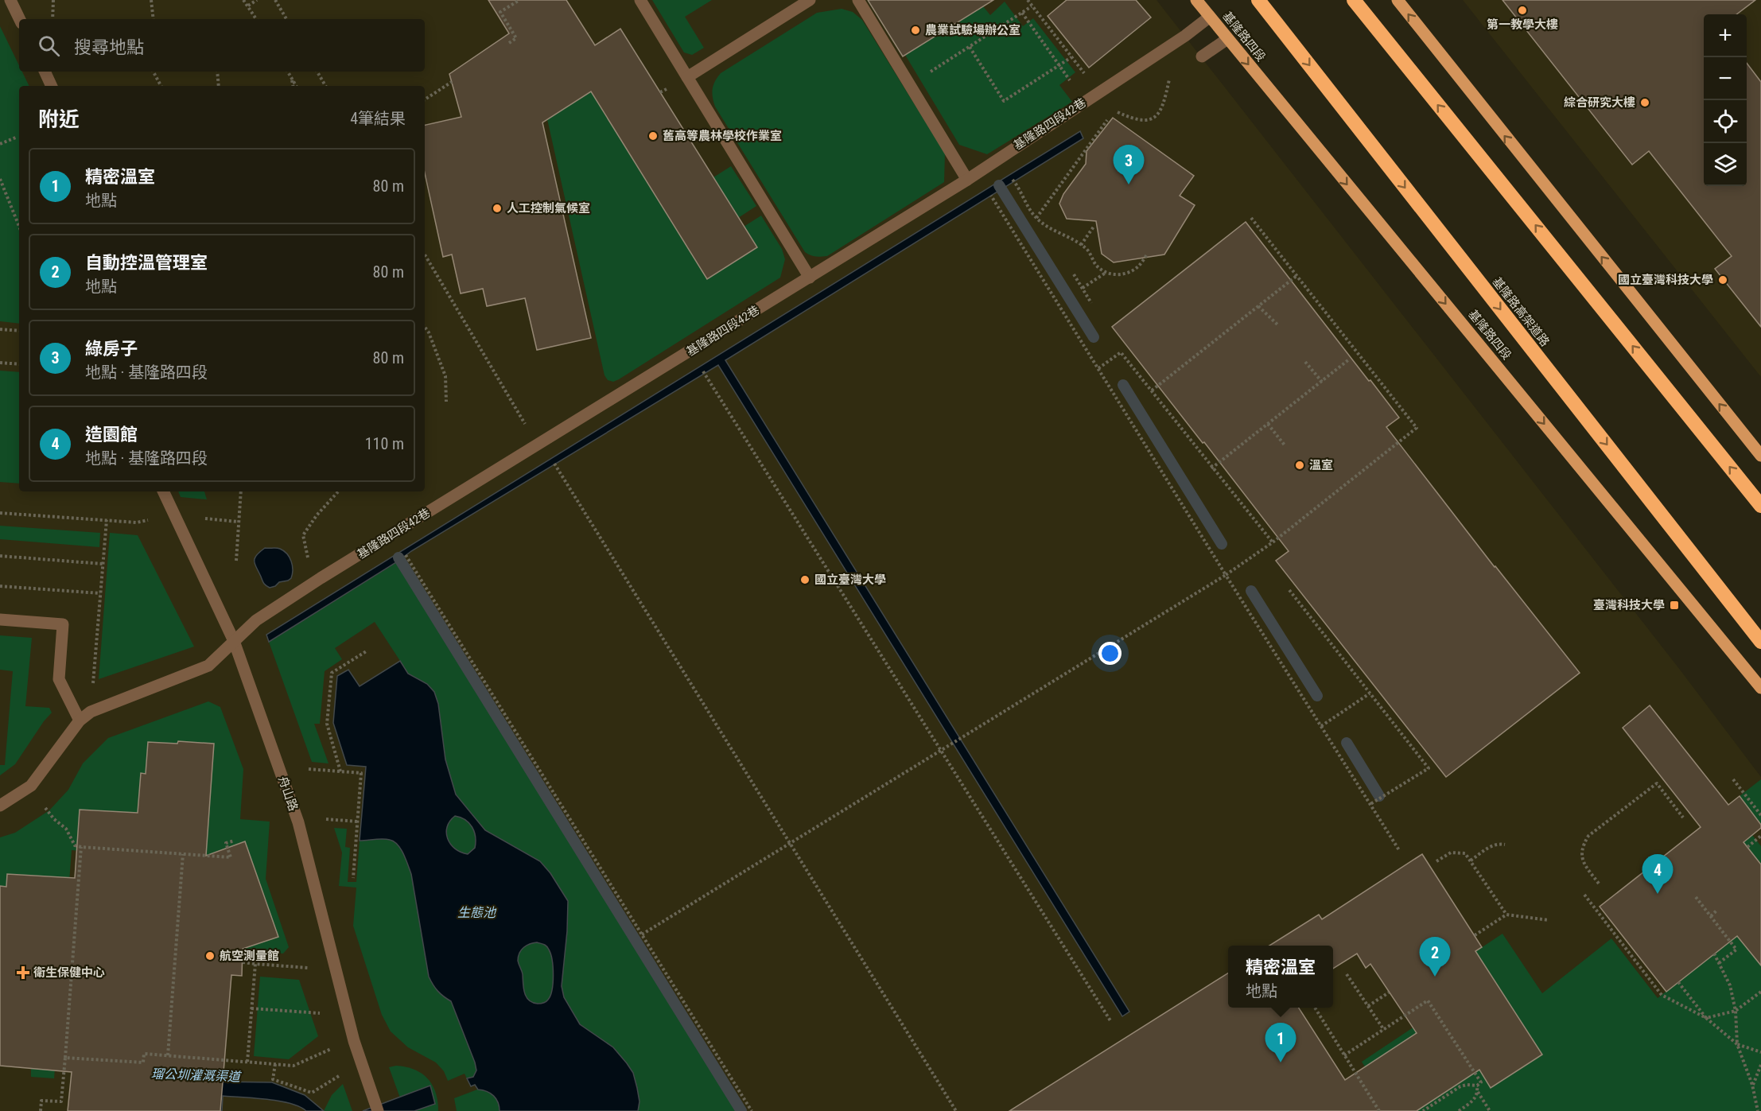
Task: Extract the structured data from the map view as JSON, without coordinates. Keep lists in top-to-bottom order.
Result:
{
  "streets": {
    "highway": ["基隆路高架道路"],
    "main road": ["基隆路四段"],
    "street": ["基隆路四段42巷", "舟山路"]
  },
  "crossings": [
    ["基隆路四段", "基隆路四段42巷"],
    ["基隆路四段42巷", "舟山路"]
  ],
  "one_way": ["基隆路四段"],
  "water": ["生態池", "瑠公圳灌溉渠道"],
  "places": {
    "other": [
      "第一教學大樓",
      "農業試驗場辦公室",
      "綜合研究大樓",
      "舊高等農林學校作業室",
      "人工控制氣候室",
      "國立臺灣科技大學",
      "溫室",
      "國立臺灣大學",
      "航空測量館"
    ],
    "transit": ["臺灣科技大學"],
    "health": ["衛生保健中心"]
  },
  "page": {
    "map_buttons": ["+", "−"],
    "search": "搜尋地點",
    "heading": ["附近", "4筆結果"],
    "pins": [
      "3",
      "4",
      "2",
      "1"
    ],
    "list": [
      {
        "mark": "1",
        "name": "精密溫室",
        "note": "地點",
        "value": "80 m"
      },
      {
        "mark": "2",
        "name": "自動控溫管理室",
        "note": "地點",
        "value": "80 m"
      },
      {
        "mark": "3",
        "name": "綠房子",
        "note": "地點 · 基隆路四段",
        "value": "80 m"
      },
      {
        "mark": "4",
        "name": "造園館",
        "note": "地點 · 基隆路四段",
        "value": "110 m"
      }
    ],
    "popup": ["精密溫室", "地點"]
  }
}
